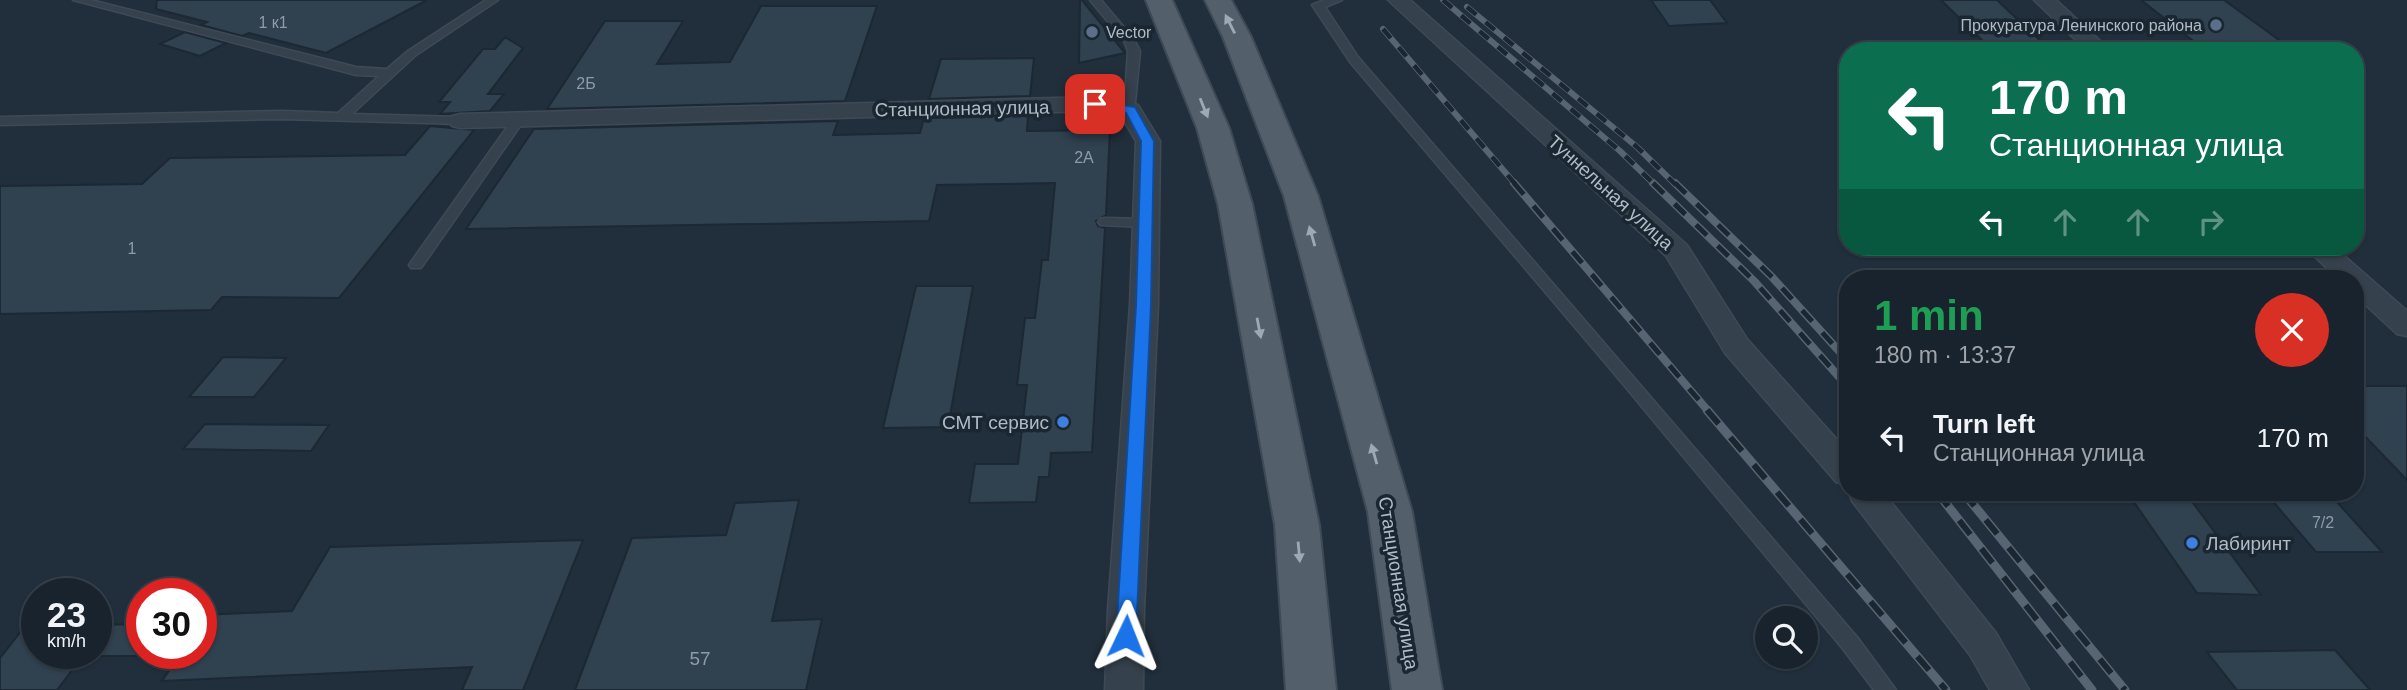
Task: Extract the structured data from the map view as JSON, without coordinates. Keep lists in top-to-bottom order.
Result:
{
  "streets": {
    "main road": ["Станционная улица"],
    "street": ["Туннельная улица"]
  },
  "places": [
    "Прокуратура Ленинского района",
    "Vector",
    "СМТ сервис",
    "Лабиринт"
  ],
  "house_numbers": [
    "1 к1",
    "2Б",
    "2А",
    "1",
    "7/2",
    "57"
  ],
  "page": {
    "turn": ["170 m", "Станционная улица"],
    "heading": ["1 min", "180 m · 13:37"],
    "list": [
      {
        "name": "Turn left",
        "note": "Станционная улица",
        "value": "170 m"
      }
    ],
    "speed": "23 km/h",
    "limit": "30"
  }
}
